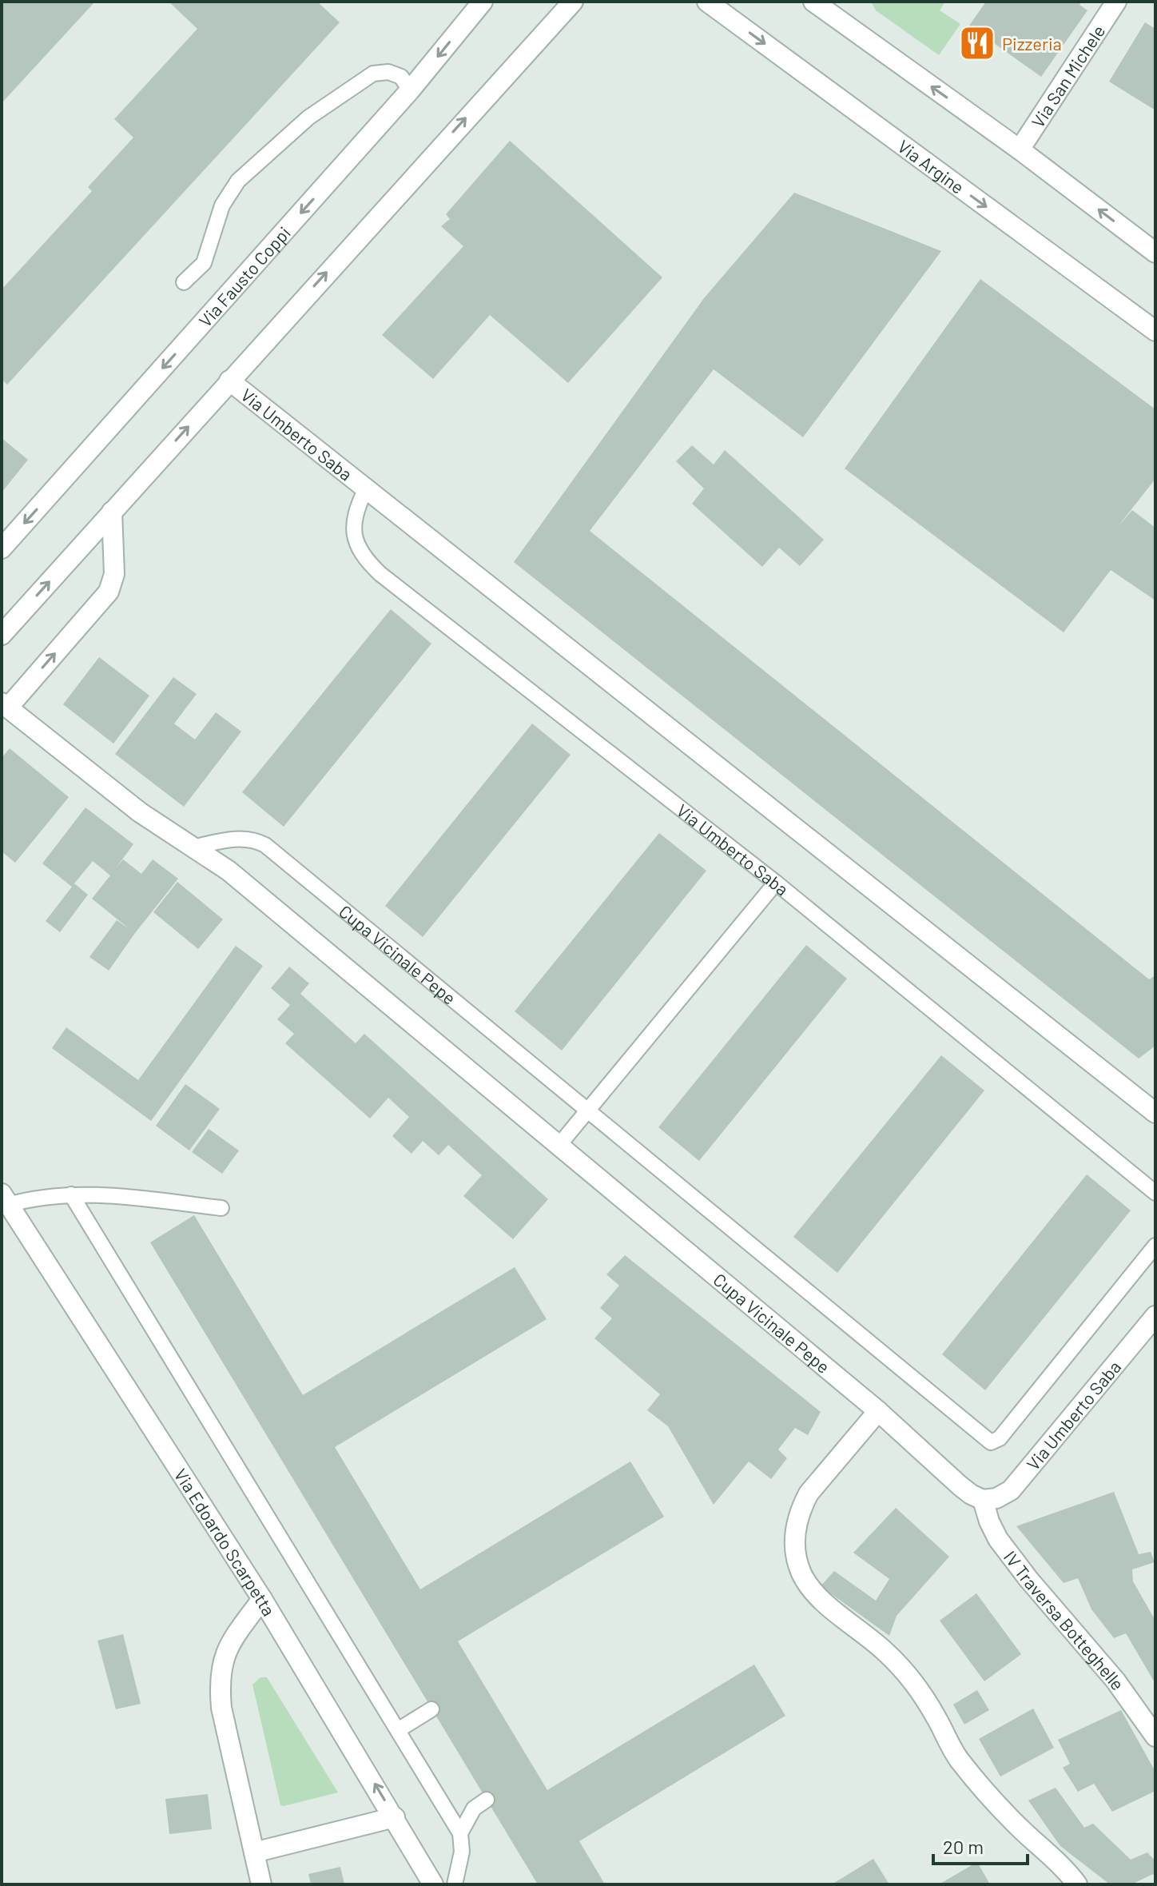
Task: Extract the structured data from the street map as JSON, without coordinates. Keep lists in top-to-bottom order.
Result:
{
  "streets": {
    "street": [
      "Via San Michele",
      "Via Argine",
      "Via Fausto Coppi",
      "Via Umberto Saba",
      "Cupa Vicinale Pepe",
      "Via Edoardo Scarpetta",
      "IV Traversa Botteghelle"
    ]
  },
  "crossings": [
    ["Via Umberto Saba", "Cupa Vicinale Pepe"],
    ["Via Umberto Saba", "IV Traversa Botteghelle"],
    ["Cupa Vicinale Pepe", "IV Traversa Botteghelle"]
  ],
  "places": {
    "restaurant": ["Pizzeria"]
  },
  "scale_bar": "20 m"
}
